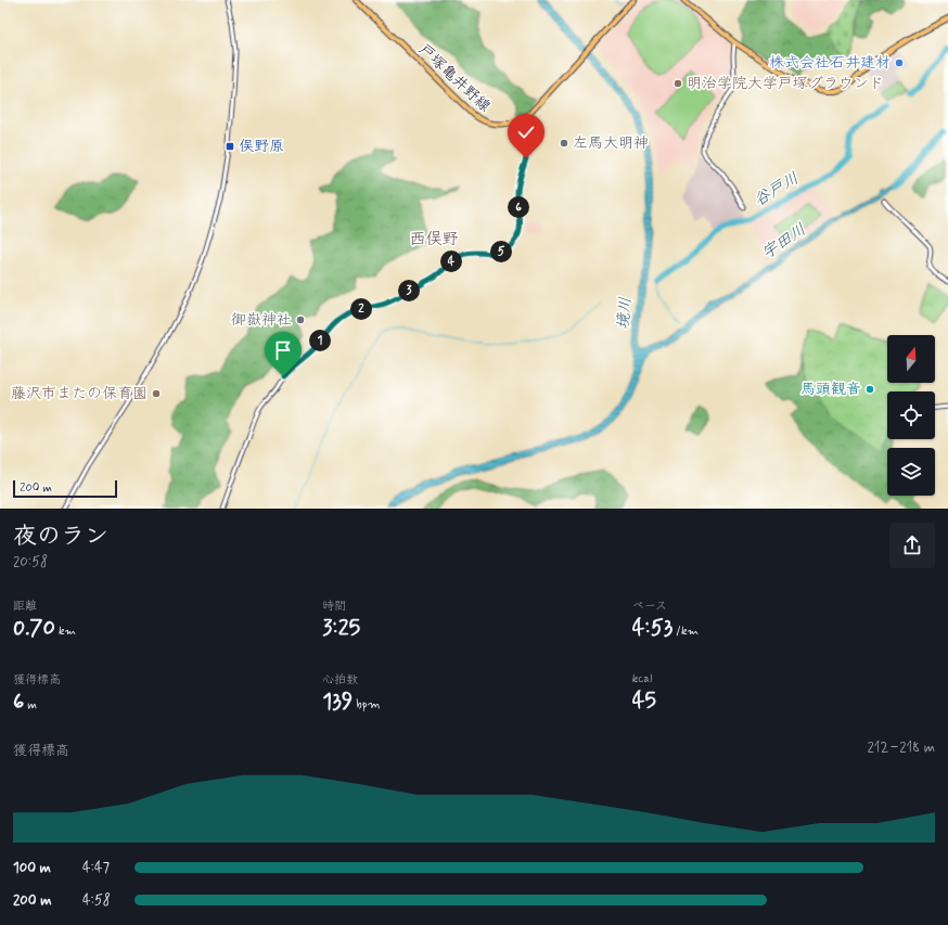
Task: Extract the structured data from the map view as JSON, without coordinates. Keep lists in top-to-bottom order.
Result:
{
  "streets": {
    "main road": ["戸塚亀井野線"]
  },
  "districts": ["西俣野"],
  "water": ["谷戸川", "宇田川", "境川"],
  "places": {
    "other": [
      "株式会社石井建材",
      "明治学院大学戸塚グラウンド",
      "左馬大明神",
      "御嶽神社",
      "馬頭観音",
      "藤沢市またの保育園"
    ],
    "transit": ["俣野原"]
  },
  "scale_bar": "200 m",
  "north": "top",
  "page": {
    "pins": [
      "6",
      "5",
      "4",
      "3",
      "2",
      "1"
    ],
    "scale": "200 m",
    "heading": ["夜のラン", "20:58"],
    "stats": [
      ["距離", "0.70 km"],
      ["時間", "3:25"],
      ["ペース", "4:53 /km"],
      ["獲得標高", "6 m"],
      ["心拍数", "139 bpm"],
      ["kcal", "45"]
    ],
    "chart": ["獲得標高", "212–218 m"],
    "list": [
      {
        "name": "100 m",
        "note": "4:47"
      },
      {
        "name": "200 m",
        "note": "4:58"
      }
    ]
  }
}
